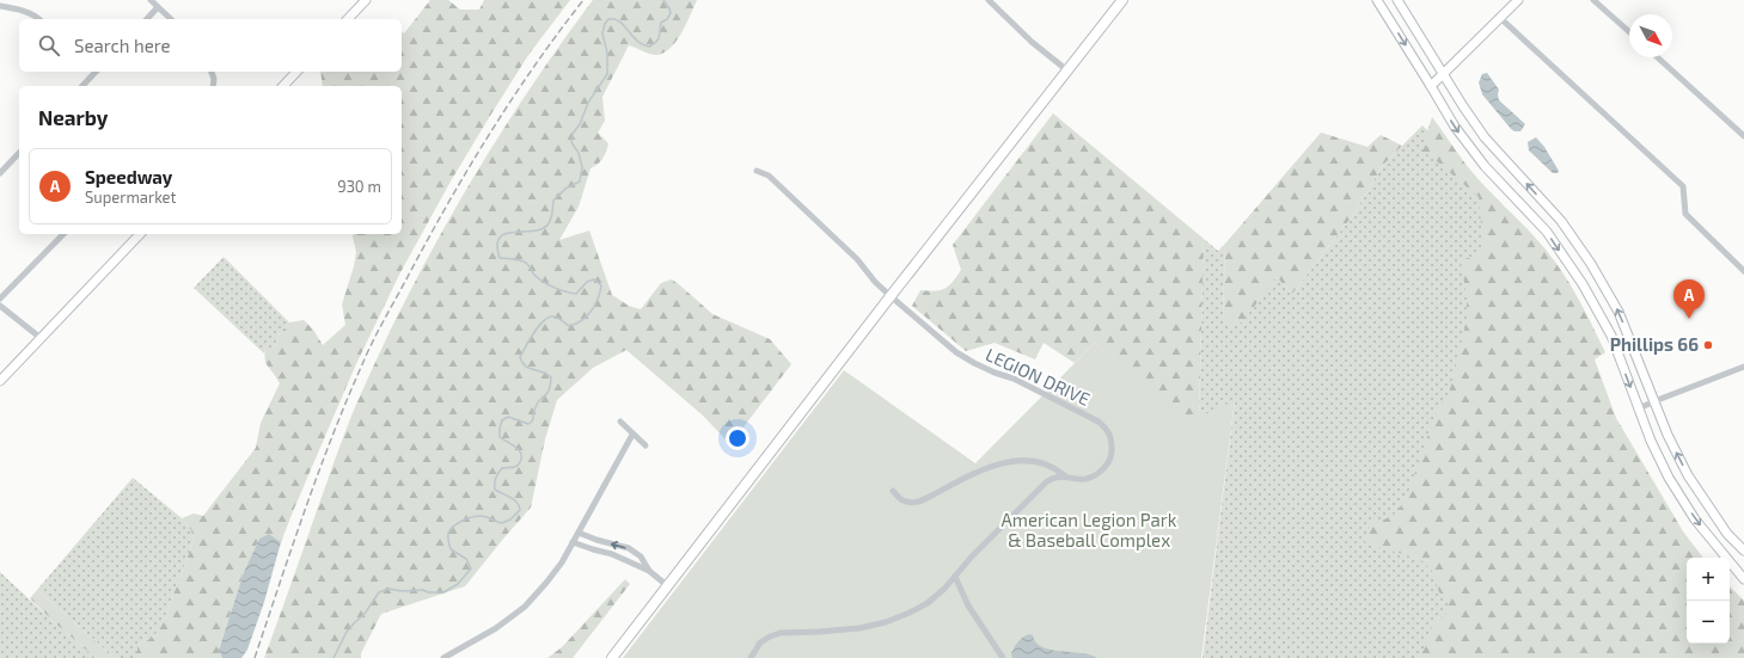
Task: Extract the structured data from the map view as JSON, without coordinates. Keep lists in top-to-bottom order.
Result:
{
  "streets": {
    "street": ["LEGION DRIVE"]
  },
  "parks": ["American Legion Park & Baseball Complex"],
  "places": ["Phillips 66"],
  "north": "bottom right",
  "page": {
    "search": "Search here",
    "heading": "Nearby",
    "list": [
      {
        "mark": "A",
        "name": "Speedway",
        "note": "Supermarket",
        "value": "930 m"
      }
    ],
    "pins": "A",
    "map_buttons": ["+", "−"]
  }
}
